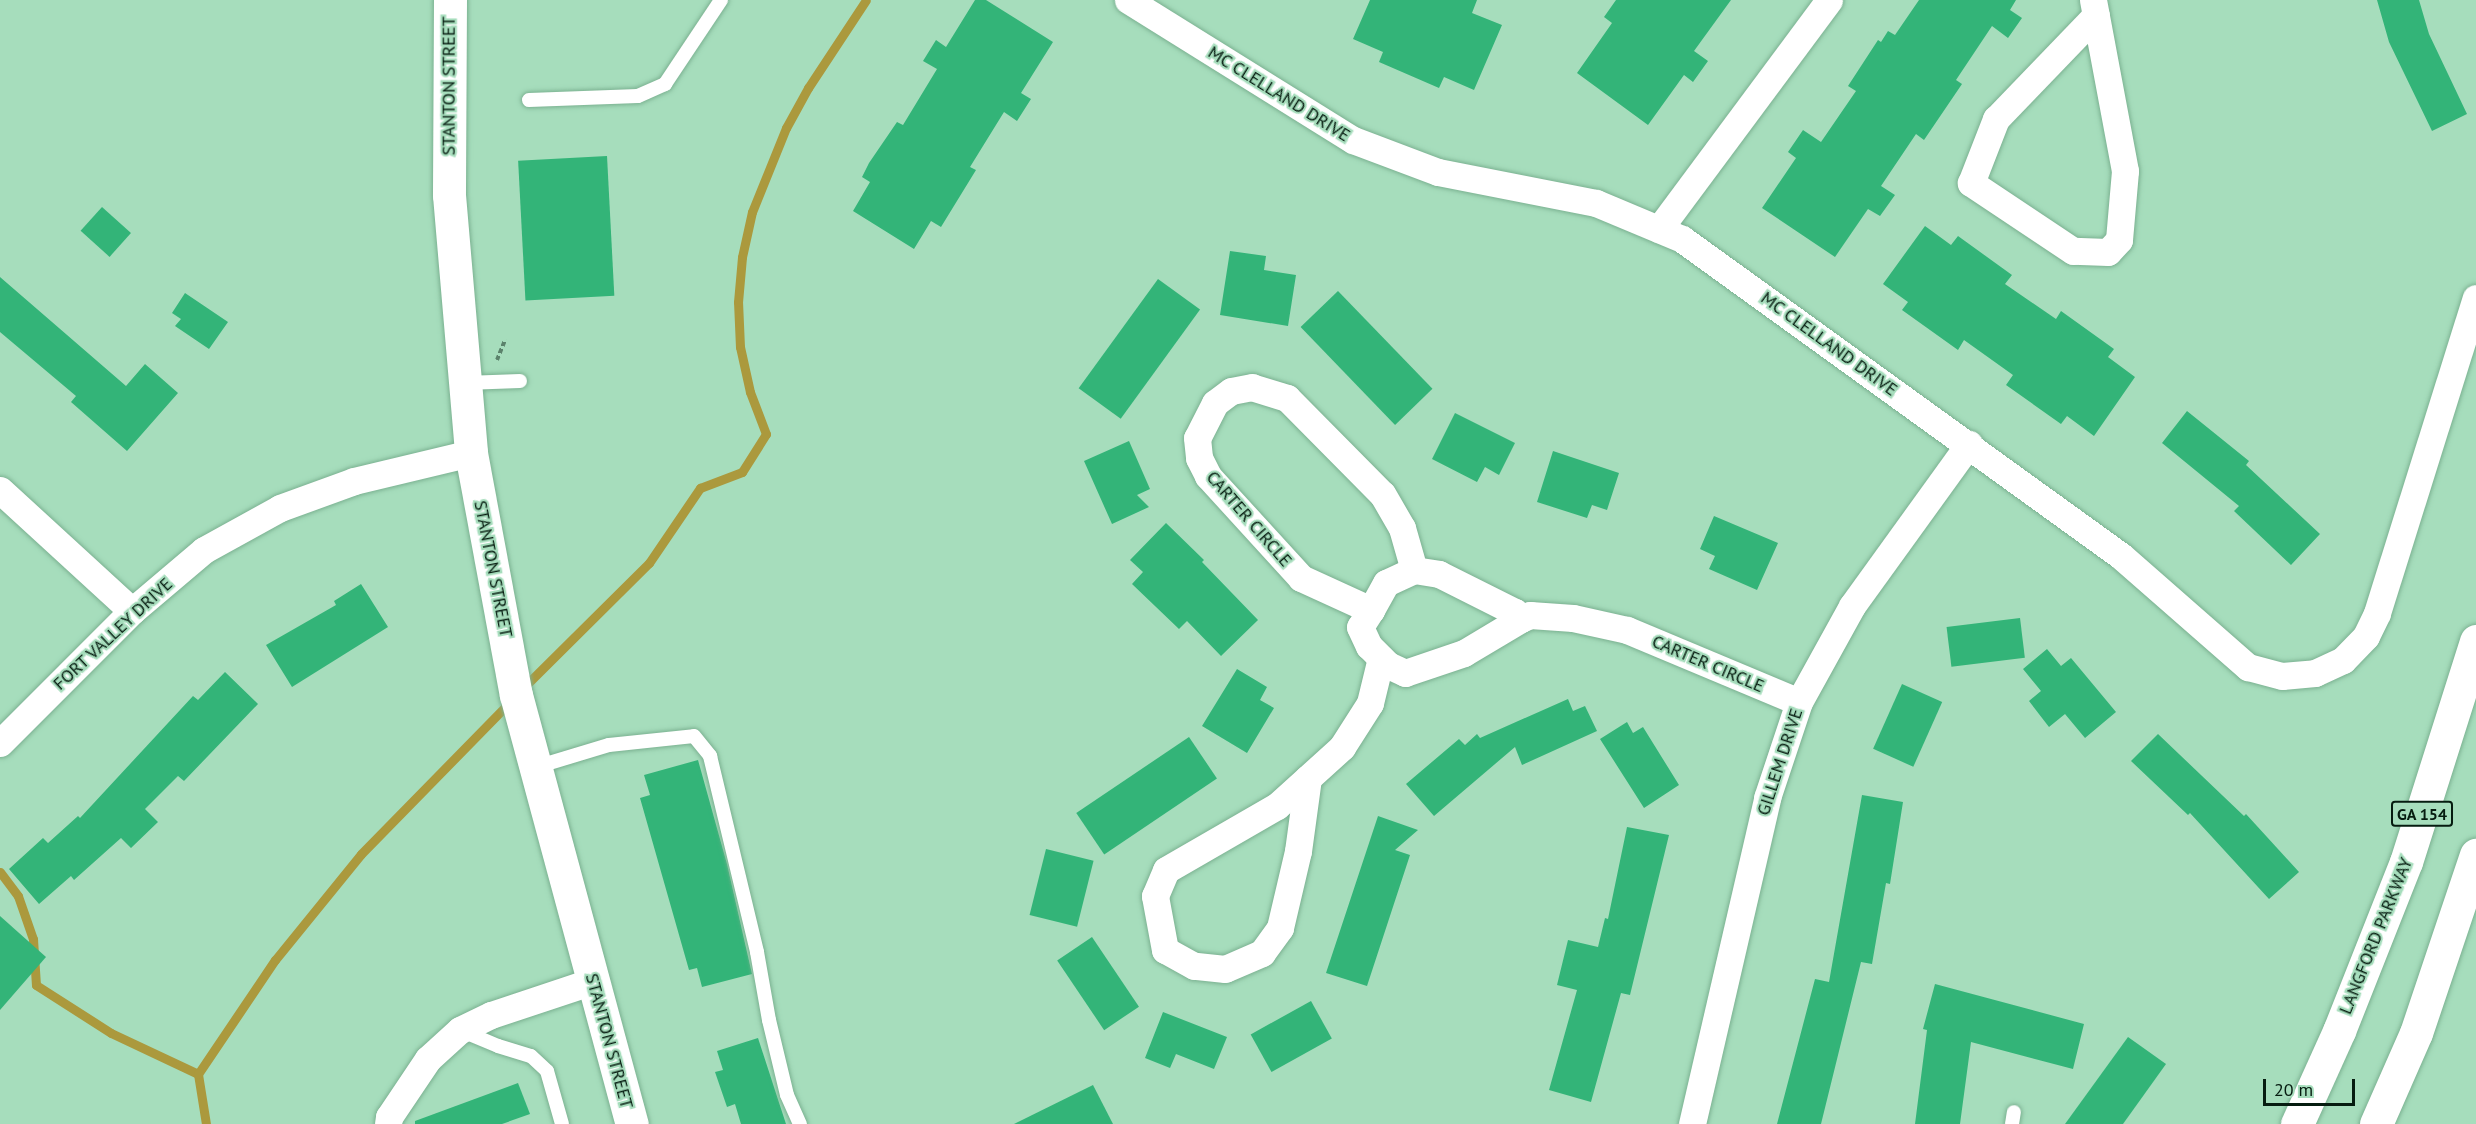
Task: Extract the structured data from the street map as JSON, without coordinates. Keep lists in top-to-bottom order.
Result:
{
  "streets": {
    "main road": ["STANTON STREET", "GA 154", "LANGFORD PARKWAY"],
    "street": [
      "MC CLELLAND DRIVE",
      "CARTER CIRCLE",
      "FORT VALLEY DRIVE",
      "GILLEM DRIVE"
    ]
  },
  "crossings": [
    ["STANTON STREET", "FORT VALLEY DRIVE"],
    ["MC CLELLAND DRIVE", "GILLEM DRIVE"],
    ["CARTER CIRCLE", "GILLEM DRIVE"]
  ],
  "scale_bar": "20 m"
}
